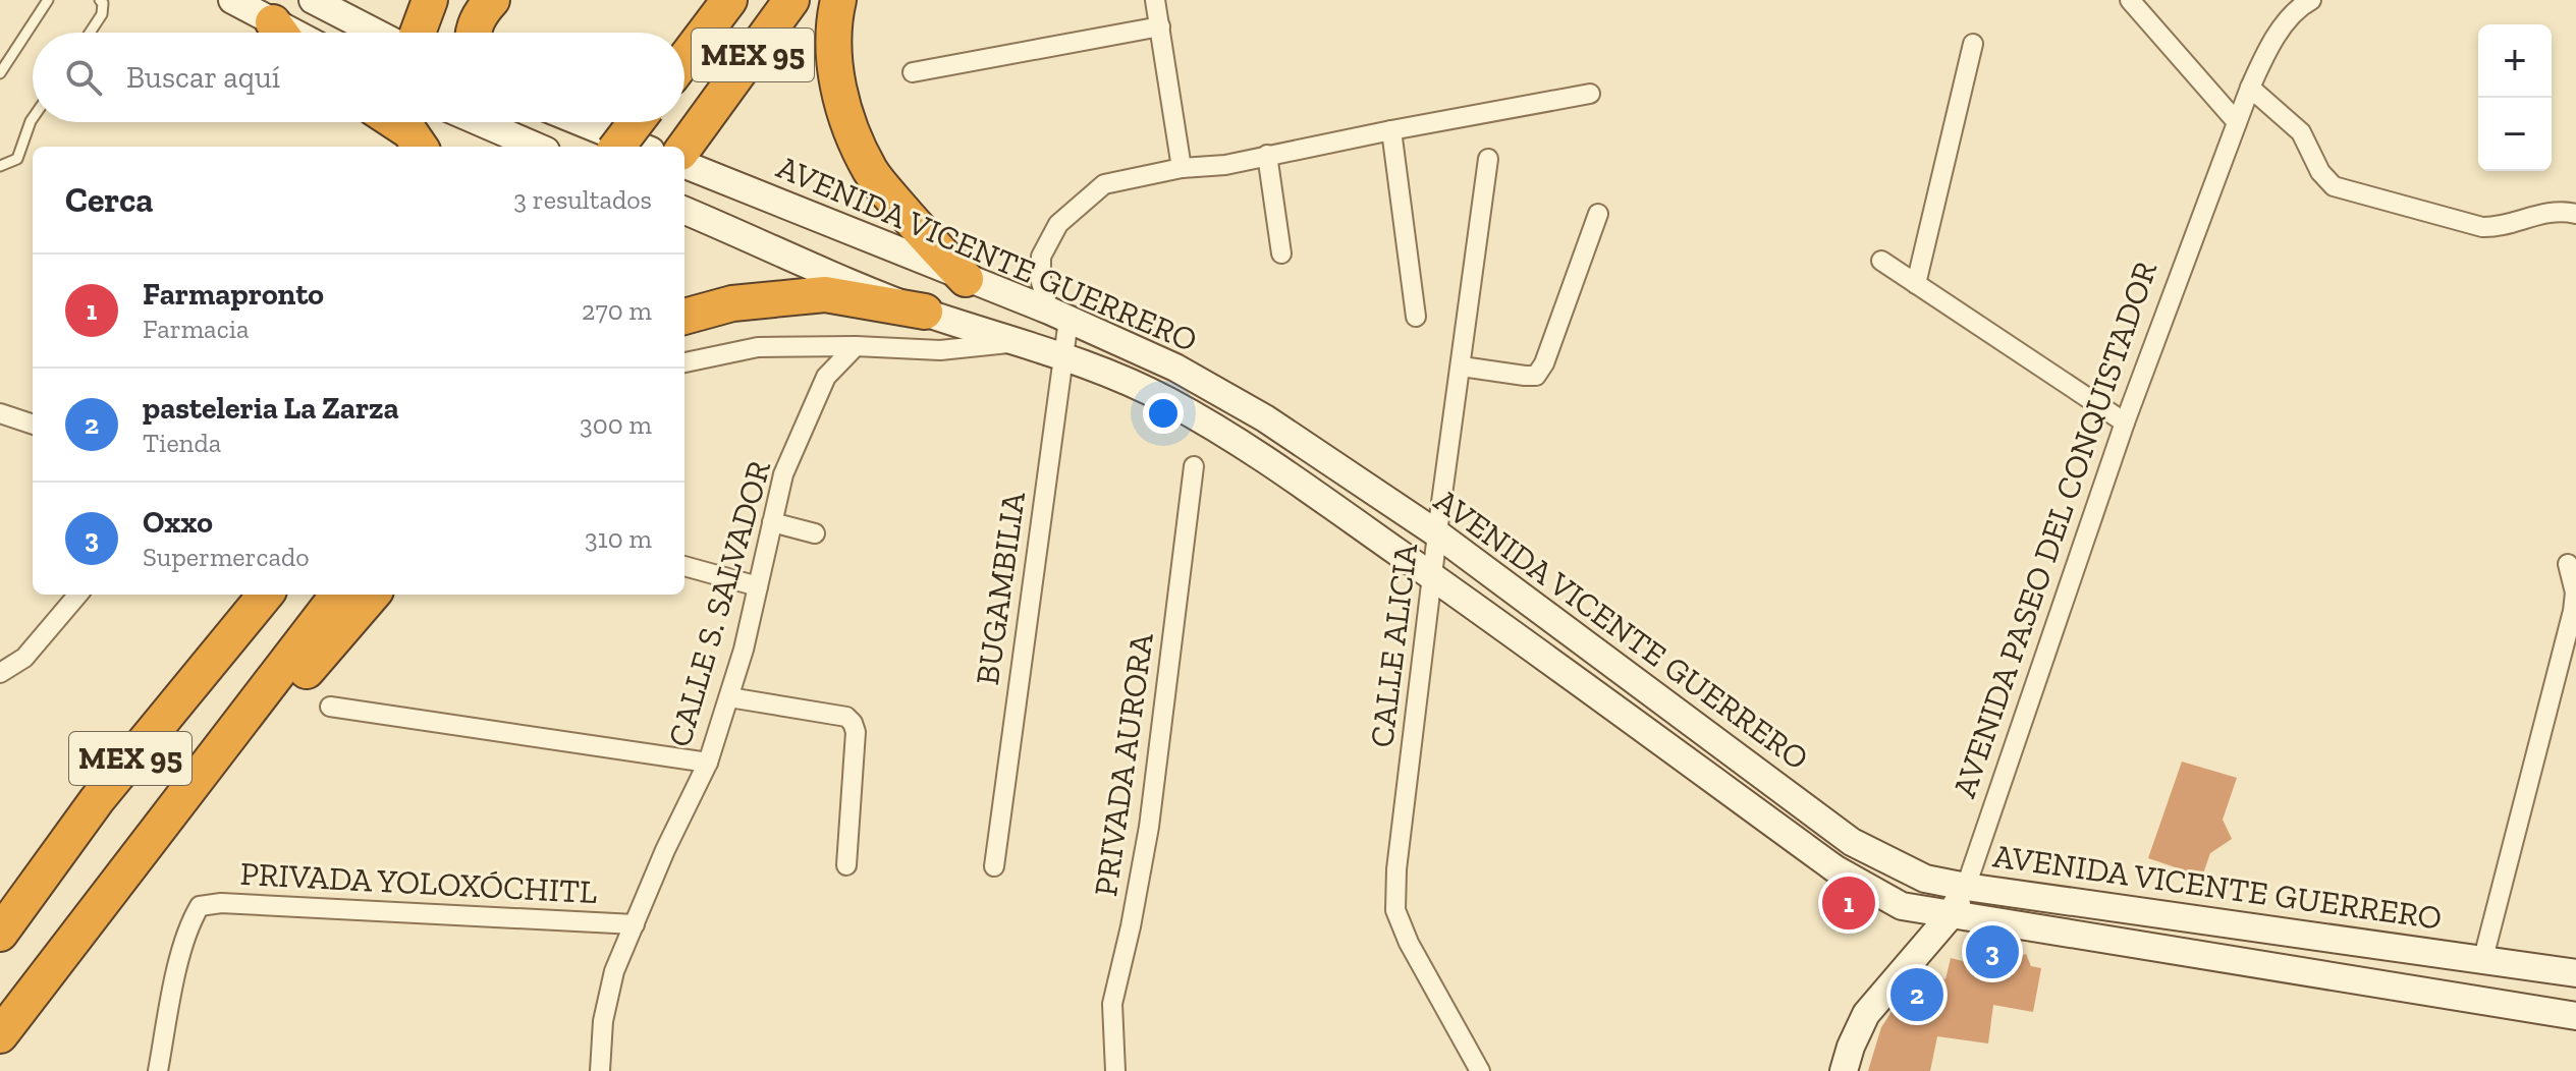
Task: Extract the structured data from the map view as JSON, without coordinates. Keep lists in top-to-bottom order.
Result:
{
  "streets": {
    "highway": ["MEX 95"],
    "main road": ["AVENIDA VICENTE GUERRERO", "AVENIDA PASEO DEL CONQUISTADOR"],
    "street": [
      "BUGAMBILIA",
      "CALLE S. SALVADOR",
      "CALLE ALICIA",
      "PRIVADA AURORA",
      "PRIVADA YOLOXÓCHITL"
    ]
  },
  "crossings": [
    ["AVENIDA VICENTE GUERRERO", "AVENIDA PASEO DEL CONQUISTADOR"],
    ["AVENIDA VICENTE GUERRERO", "BUGAMBILIA"],
    ["AVENIDA VICENTE GUERRERO", "CALLE ALICIA"],
    ["CALLE S. SALVADOR", "PRIVADA YOLOXÓCHITL"]
  ],
  "page": {
    "map_buttons": ["+", "−"],
    "search": "Buscar aquí",
    "heading": ["Cerca", "3 resultados"],
    "list": [
      {
        "mark": "1",
        "name": "Farmapronto",
        "note": "Farmacia",
        "value": "270 m"
      },
      {
        "mark": "2",
        "name": "pasteleria La Zarza",
        "note": "Tienda",
        "value": "300 m"
      },
      {
        "mark": "3",
        "name": "Oxxo",
        "note": "Supermercado",
        "value": "310 m"
      }
    ],
    "pins": ["1", "3", "2"]
  }
}
